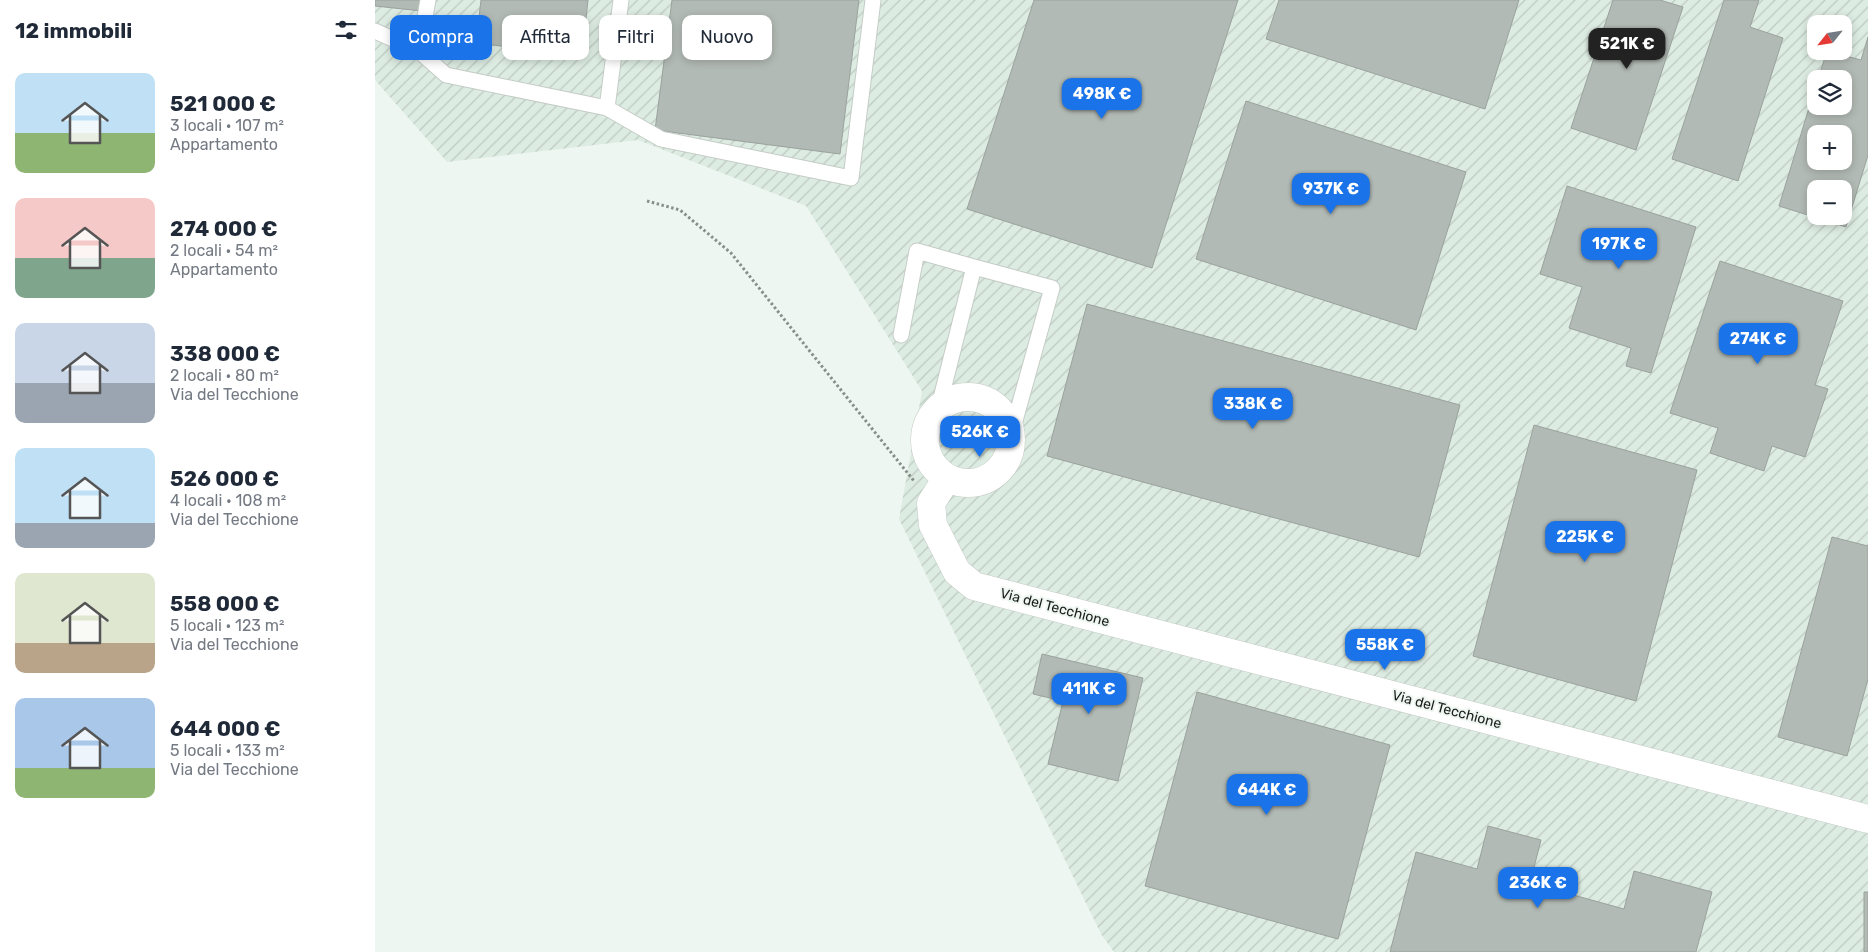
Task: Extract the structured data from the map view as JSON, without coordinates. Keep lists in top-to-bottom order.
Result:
{
  "streets": {
    "street": ["Via del Tecchione"]
  },
  "north": "bottom left",
  "page": {
    "heading": "12 immobili",
    "map_buttons": ["+", "−"],
    "chip": [
      "Compra",
      "Affitta",
      "Filtri",
      "Nuovo"
    ],
    "price": [
      "521K €",
      "498K €",
      "937K €",
      "197K €",
      "274K €",
      "338K €",
      "526K €",
      "225K €",
      "558K €",
      "411K €",
      "644K €",
      "236K €"
    ],
    "list": [
      {
        "name": "521 000 €",
        "note": "3 locali · 107 m² · Appartamento"
      },
      {
        "name": "274 000 €",
        "note": "2 locali · 54 m² · Appartamento"
      },
      {
        "name": "338 000 €",
        "note": "2 locali · 80 m² · Via del Tecchione"
      },
      {
        "name": "526 000 €",
        "note": "4 locali · 108 m² · Via del Tecchione"
      },
      {
        "name": "558 000 €",
        "note": "5 locali · 123 m² · Via del Tecchione"
      },
      {
        "name": "644 000 €",
        "note": "5 locali · 133 m² · Via del Tecchione"
      }
    ]
  }
}
